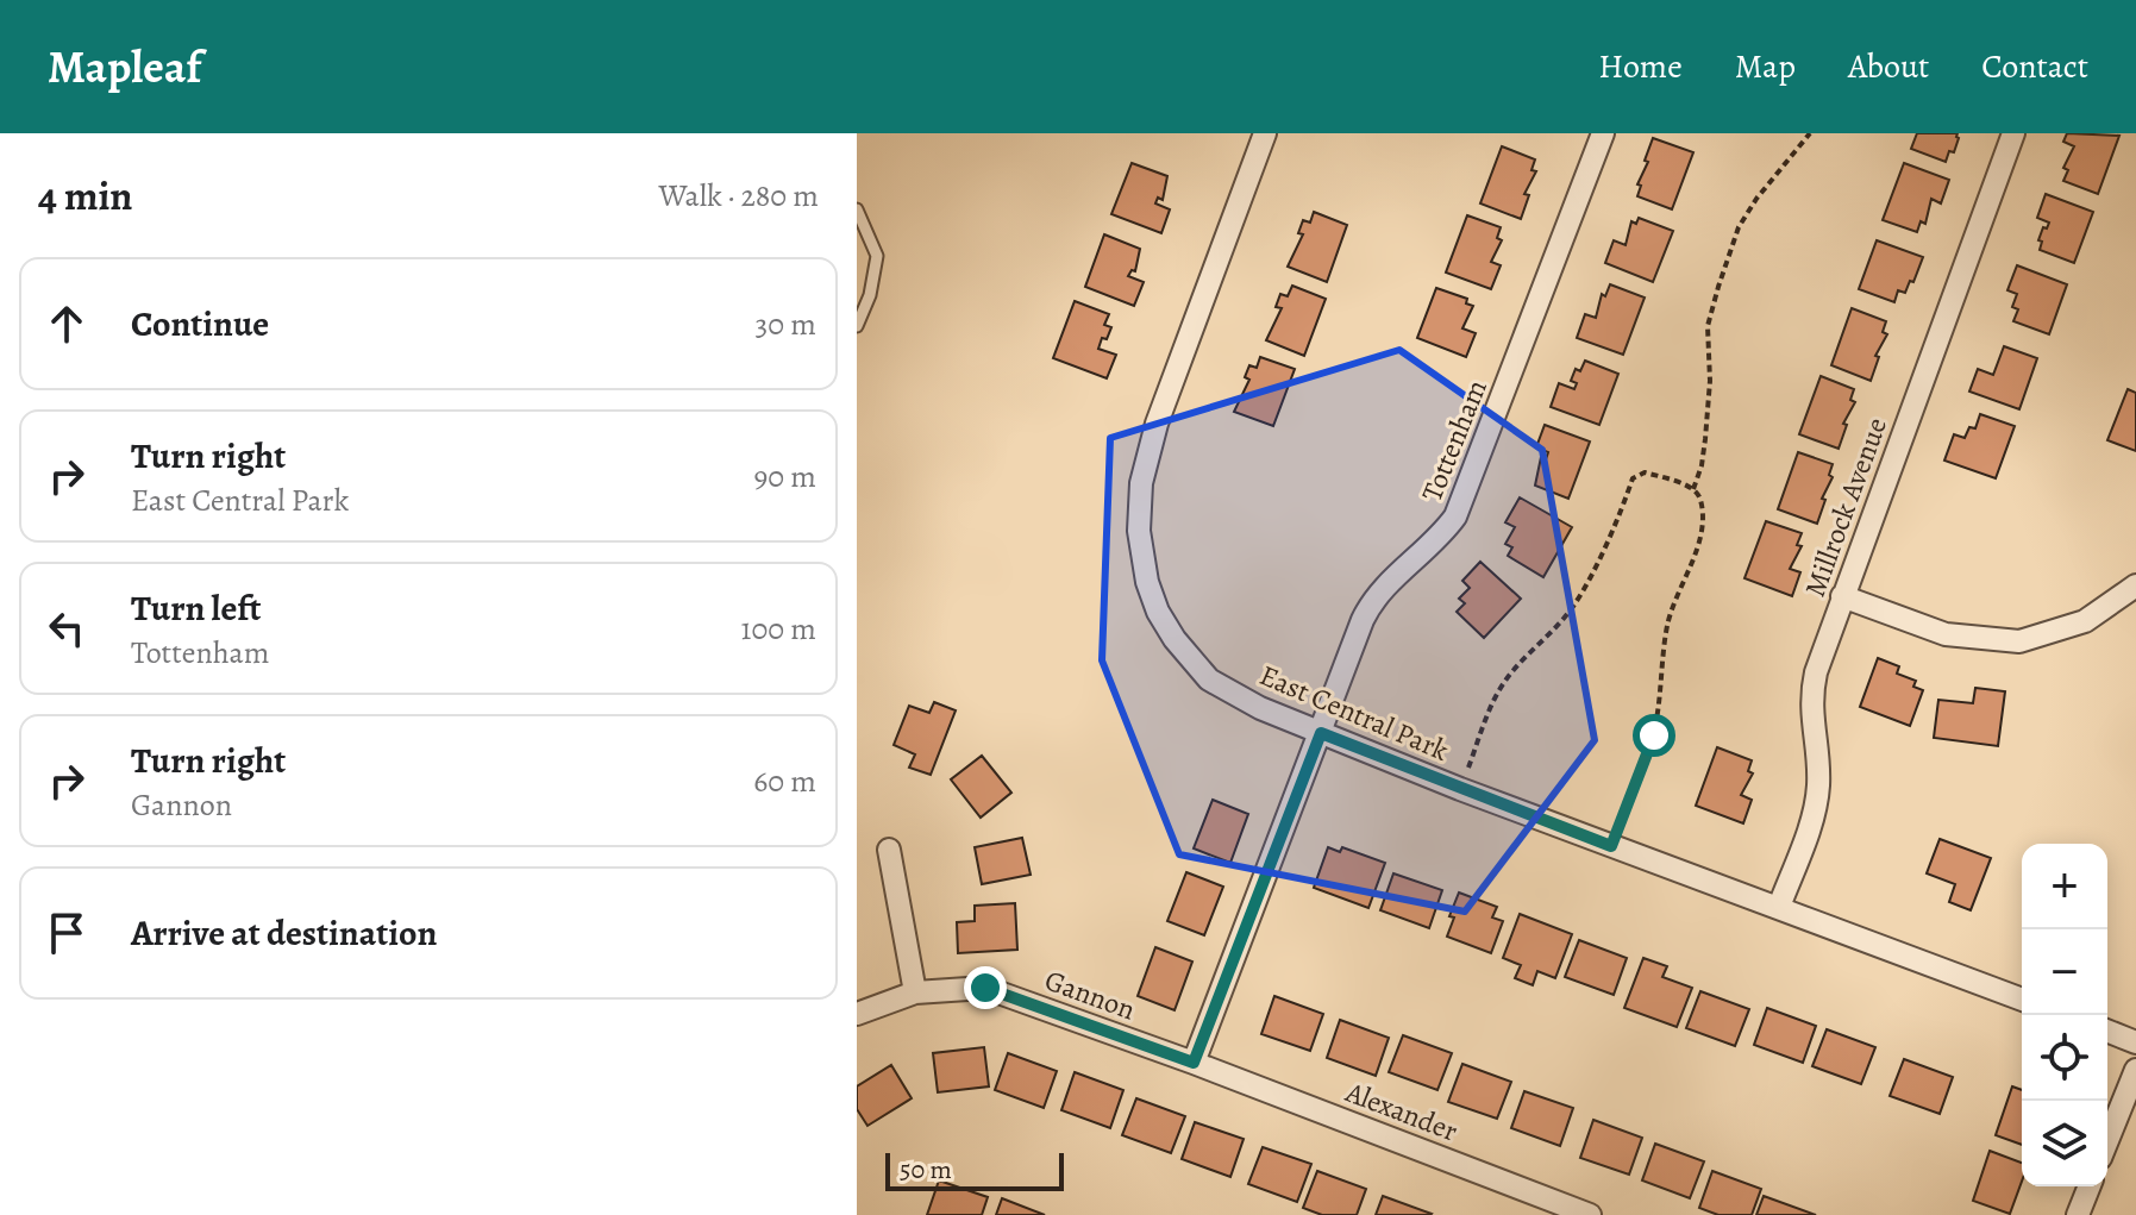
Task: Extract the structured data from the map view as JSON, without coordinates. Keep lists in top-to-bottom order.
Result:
{
  "streets": {
    "street": [
      "Tottenham",
      "Millrock Avenue",
      "East Central Park",
      "Gannon",
      "Alexander"
    ]
  },
  "crossings": [
    ["Tottenham", "East Central Park"],
    ["Tottenham", "Gannon"],
    ["Tottenham", "Alexander"],
    ["Millrock Avenue", "East Central Park"],
    ["Gannon", "Alexander"]
  ],
  "scale_bar": "50 m",
  "page": {
    "header": "Mapleaf",
    "nav": [
      "Home",
      "Map",
      "About",
      "Contact"
    ],
    "heading": ["4 min", "Walk · 280 m"],
    "list": [
      ["Continue", "30 m"],
      ["Turn right", "East Central Park", "90 m"],
      ["Turn left", "Tottenham", "100 m"],
      ["Turn right", "Gannon", "60 m"],
      "Arrive at destination"
    ],
    "map_buttons": ["+", "−"],
    "scale": "50 m"
  }
}
